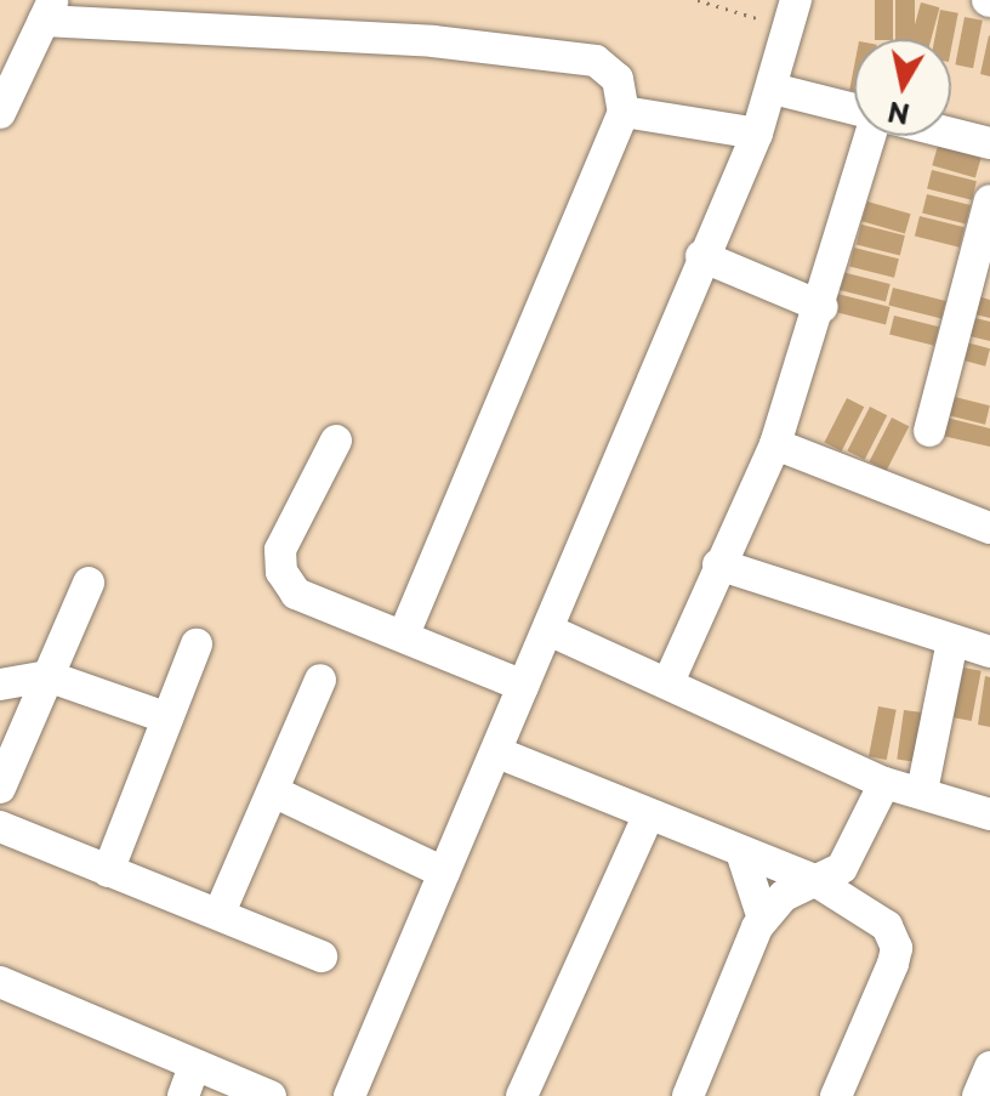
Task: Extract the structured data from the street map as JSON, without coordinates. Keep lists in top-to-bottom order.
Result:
{
  "north": "bottom"
}
